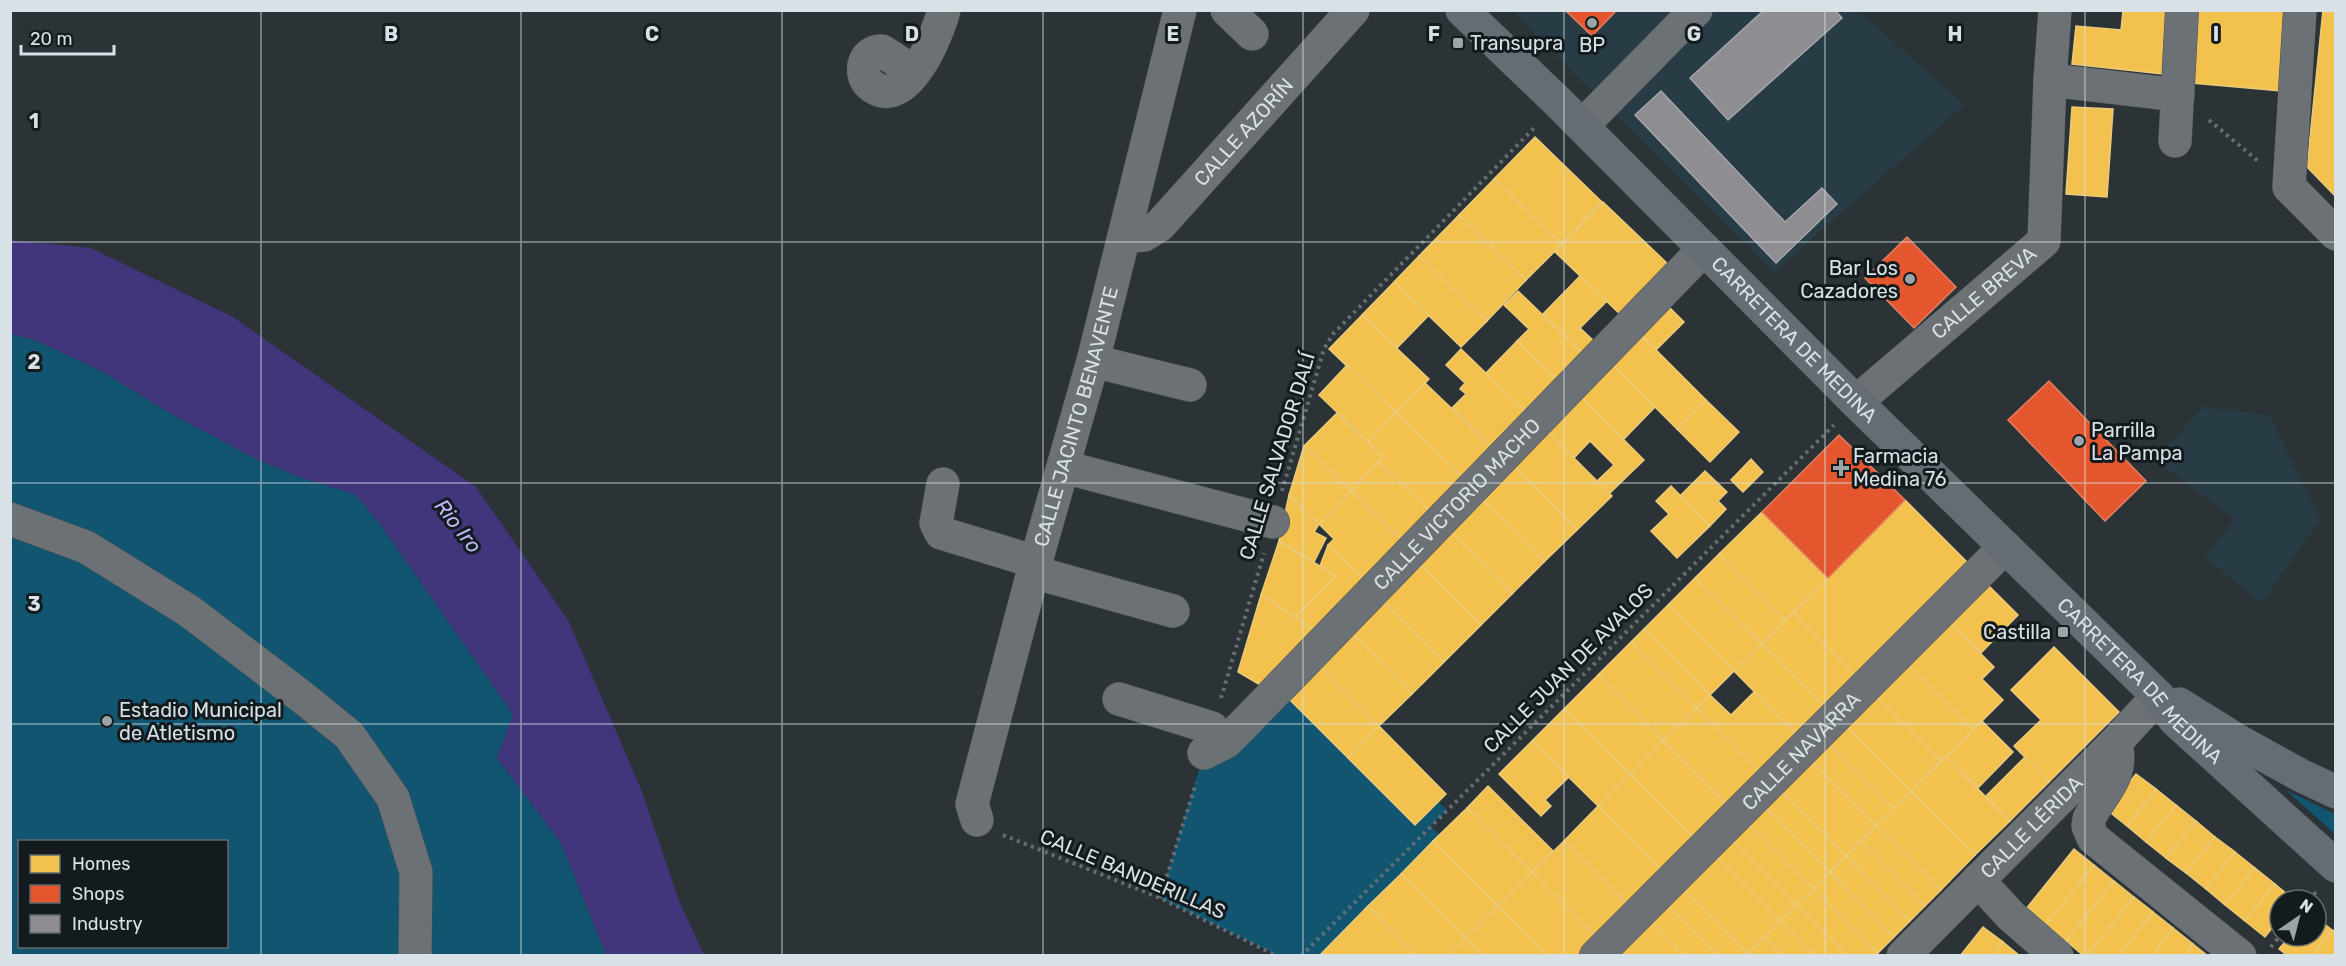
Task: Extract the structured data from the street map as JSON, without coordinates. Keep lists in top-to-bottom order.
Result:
{
  "streets": {
    "main road": ["CARRETERA DE MEDINA"],
    "street": [
      "CALLE AZORÍN",
      "CALLE BREVA",
      "CALLE JACINTO BENAVENTE",
      "CALLE VICTORIO MACHO",
      "CALLE NAVARRA",
      "CALLE LÉRIDA"
    ],
    "path": ["CALLE SALVADOR DALÍ", "CALLE JUAN DE AVALOS", "CALLE BANDERILLAS"]
  },
  "crossings": [
    ["CALLE AZORÍN", "CALLE JACINTO BENAVENTE"],
    ["CALLE BREVA", "CARRETERA DE MEDINA"],
    ["CALLE BREVA", "CALLE JUAN DE AVALOS"],
    ["CARRETERA DE MEDINA", "CALLE SALVADOR DALÍ"],
    ["CARRETERA DE MEDINA", "CALLE VICTORIO MACHO"],
    ["CARRETERA DE MEDINA", "CALLE JUAN DE AVALOS"],
    ["CARRETERA DE MEDINA", "CALLE NAVARRA"],
    ["CARRETERA DE MEDINA", "CALLE LÉRIDA"],
    ["CALLE JACINTO BENAVENTE", "CALLE BANDERILLAS"],
    ["CALLE SALVADOR DALÍ", "CALLE VICTORIO MACHO"],
    ["CALLE SALVADOR DALÍ", "CALLE BANDERILLAS"]
  ],
  "water": ["Rio Iro"],
  "places": {
    "other": [
      "BP",
      "Bar Los Cazadores",
      "Parrilla La Pampa",
      "Estadio Municipal de Atletismo"
    ],
    "transit": ["Transupra", "Castilla"],
    "health": ["Farmacia Medina 76"]
  },
  "legend": ["Homes", "Shops", "Industry"],
  "scale_bar": "20 m",
  "north": "top right",
  "grid": {
    "columns": [
      "B",
      "C",
      "D",
      "E",
      "F",
      "G",
      "H",
      "I"
    ],
    "rows": ["1", "2", "3"]
  }
}
